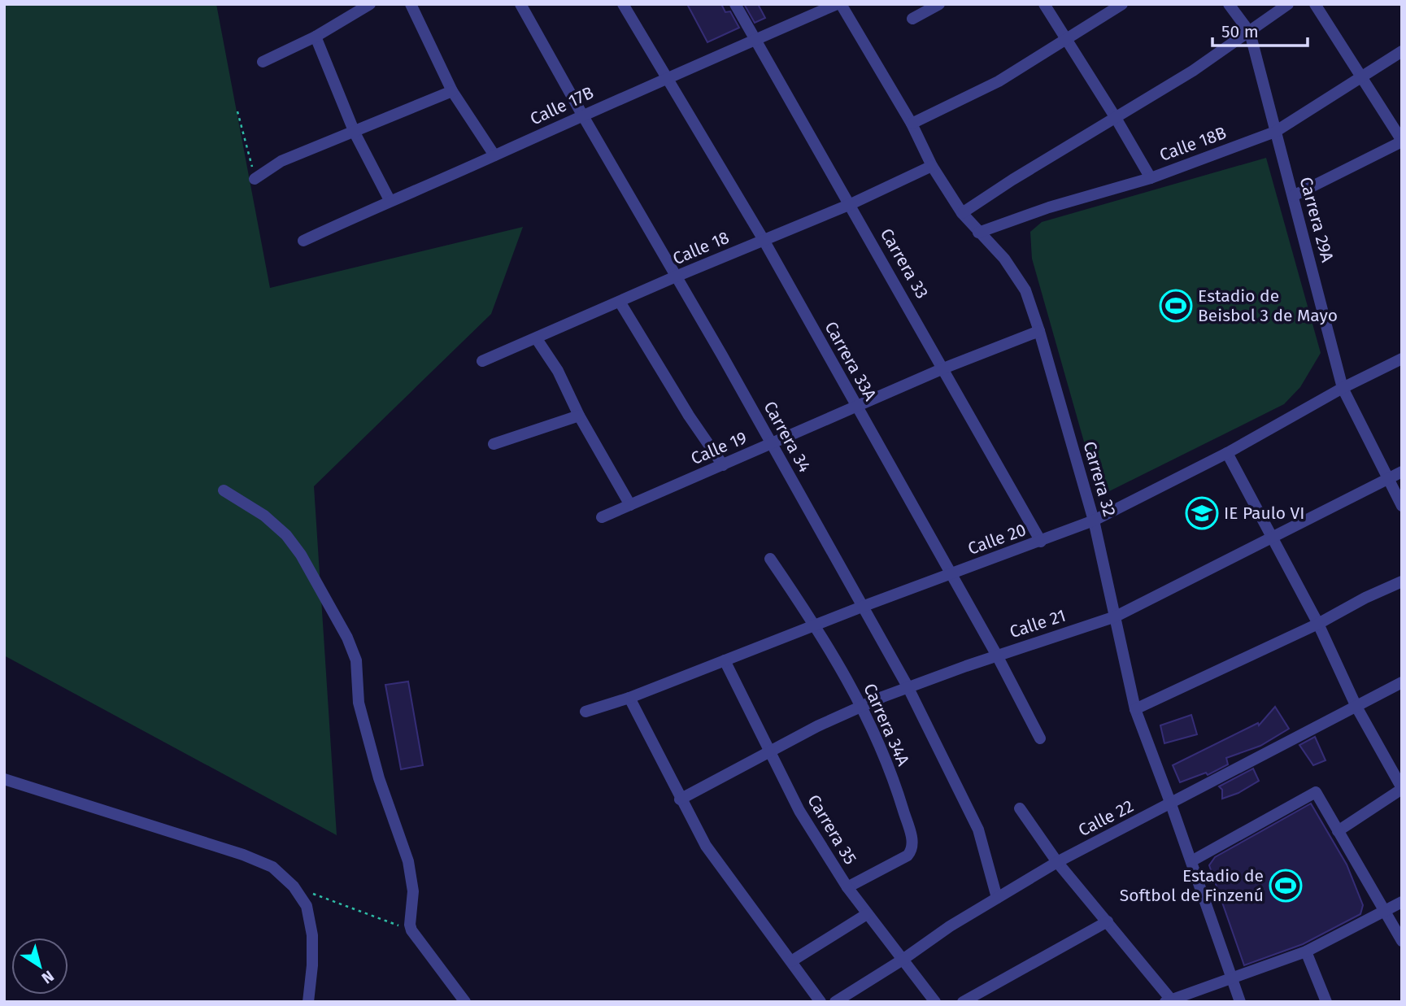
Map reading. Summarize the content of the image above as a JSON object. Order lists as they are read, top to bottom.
{
  "streets": {
    "street": [
      "Calle 17B",
      "Calle 18B",
      "Carrera 29A",
      "Calle 18",
      "Carrera 33",
      "Carrera 33A",
      "Carrera 34",
      "Calle 19",
      "Carrera 32",
      "Calle 20",
      "Calle 21",
      "Carrera 34A",
      "Calle 22",
      "Carrera 35"
    ]
  },
  "crossings": [
    ["Calle 17B", "Carrera 33"],
    ["Calle 17B", "Carrera 33A"],
    ["Calle 17B", "Carrera 34"],
    ["Calle 18B", "Carrera 29A"],
    ["Calle 18B", "Carrera 32"],
    ["Carrera 29A", "Calle 20"],
    ["Carrera 29A", "Calle 21"],
    ["Calle 18", "Carrera 33"],
    ["Calle 18", "Carrera 33A"],
    ["Calle 18", "Carrera 34"],
    ["Calle 18", "Carrera 32"],
    ["Carrera 33", "Calle 19"],
    ["Carrera 33", "Calle 20"],
    ["Carrera 33A", "Calle 19"],
    ["Carrera 33A", "Calle 20"],
    ["Carrera 33A", "Calle 21"],
    ["Carrera 34", "Calle 19"],
    ["Carrera 34", "Calle 20"],
    ["Carrera 34", "Calle 21"],
    ["Carrera 34", "Calle 22"],
    ["Calle 19", "Carrera 32"],
    ["Carrera 32", "Calle 20"],
    ["Carrera 32", "Calle 21"],
    ["Carrera 32", "Calle 22"],
    ["Calle 20", "Carrera 34A"],
    ["Calle 20", "Carrera 35"],
    ["Calle 21", "Carrera 34A"],
    ["Calle 21", "Carrera 35"],
    ["Carrera 34A", "Carrera 35"],
    ["Calle 22", "Carrera 35"]
  ],
  "places": {
    "sports": ["Estadio de Beisbol 3 de Mayo", "Estadio de Softbol de Finzenú"],
    "school or university": ["IE Paulo VI"]
  },
  "scale_bar": "50 m",
  "north": "bottom right"
}
